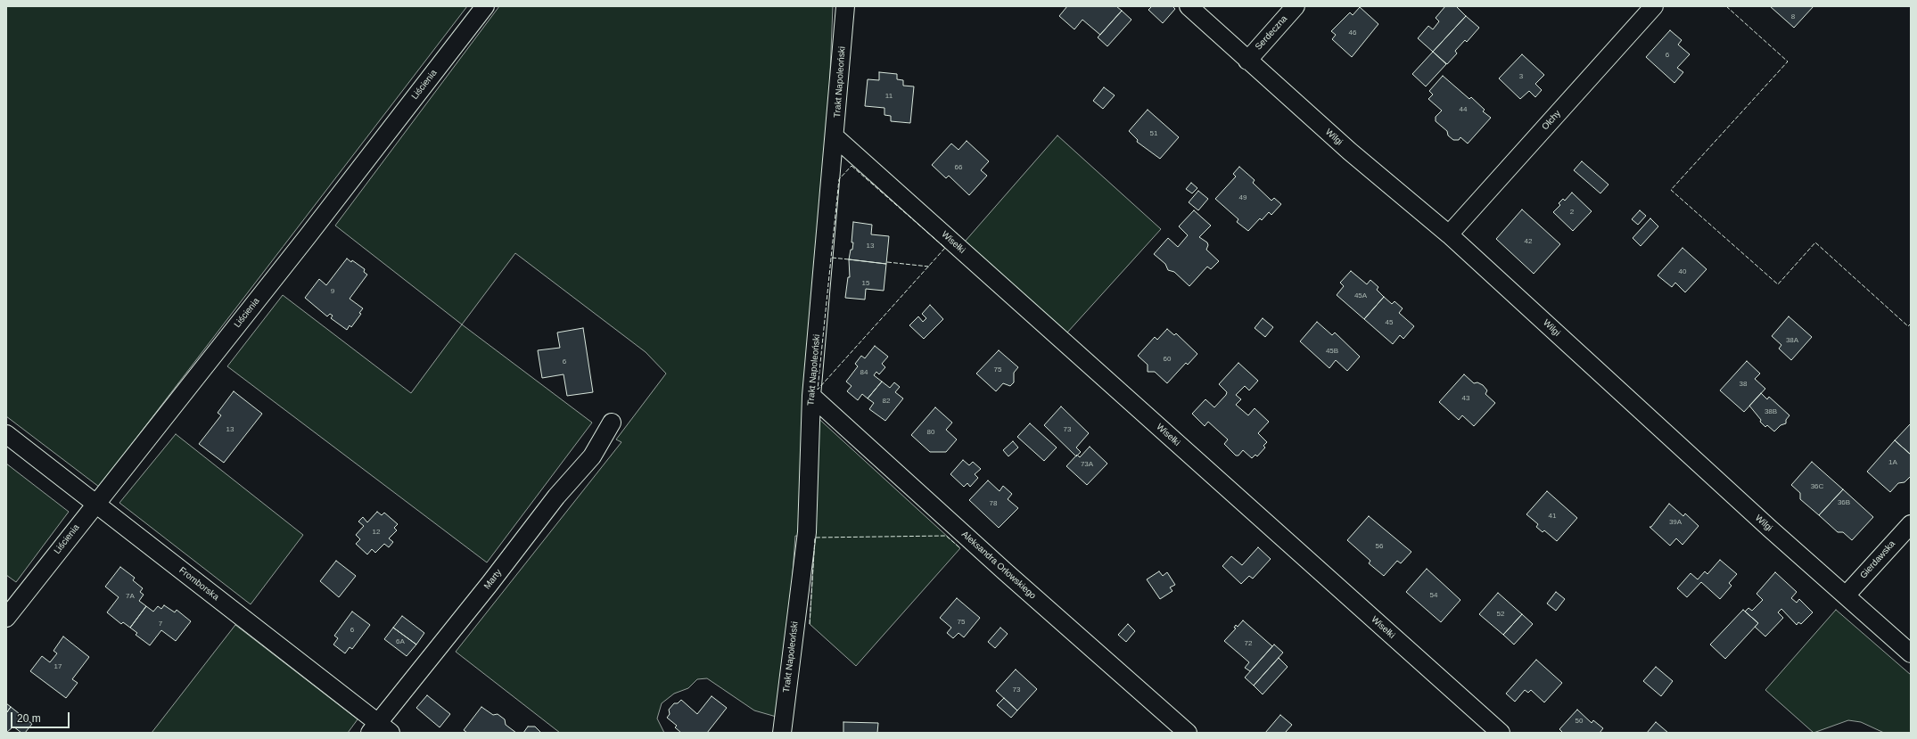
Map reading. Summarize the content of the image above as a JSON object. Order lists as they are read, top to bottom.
{
  "streets": {
    "street": [
      "Serdeczna",
      "Trakt Napoleoński",
      "Liścienia",
      "Olchy",
      "Wilgi",
      "Wisełki",
      "Gierdawska",
      "Aleksandra Orłowskiego",
      "Marty",
      "Fromborska"
    ]
  },
  "crossings": [
    ["Serdeczna", "Wilgi"],
    ["Trakt Napoleoński", "Wisełki"],
    ["Trakt Napoleoński", "Aleksandra Orłowskiego"],
    ["Liścienia", "Fromborska"],
    ["Olchy", "Wilgi"],
    ["Wilgi", "Gierdawska"],
    ["Marty", "Fromborska"]
  ],
  "house_numbers": [
    "8",
    "46",
    "6",
    "3",
    "11",
    "44",
    "51",
    "66",
    "49",
    "2",
    "42",
    "13",
    "40",
    "15",
    "9",
    "45A",
    "45",
    "38A",
    "45B",
    "60",
    "6",
    "75",
    "84",
    "38",
    "43",
    "82",
    "38B",
    "13",
    "73",
    "80",
    "1A",
    "73A",
    "36C",
    "36B",
    "78",
    "41",
    "39A",
    "12",
    "56",
    "54",
    "7A",
    "52",
    "75",
    "7",
    "6",
    "6A",
    "72",
    "17",
    "73",
    "50"
  ],
  "scale_bar": "20 m"
}
